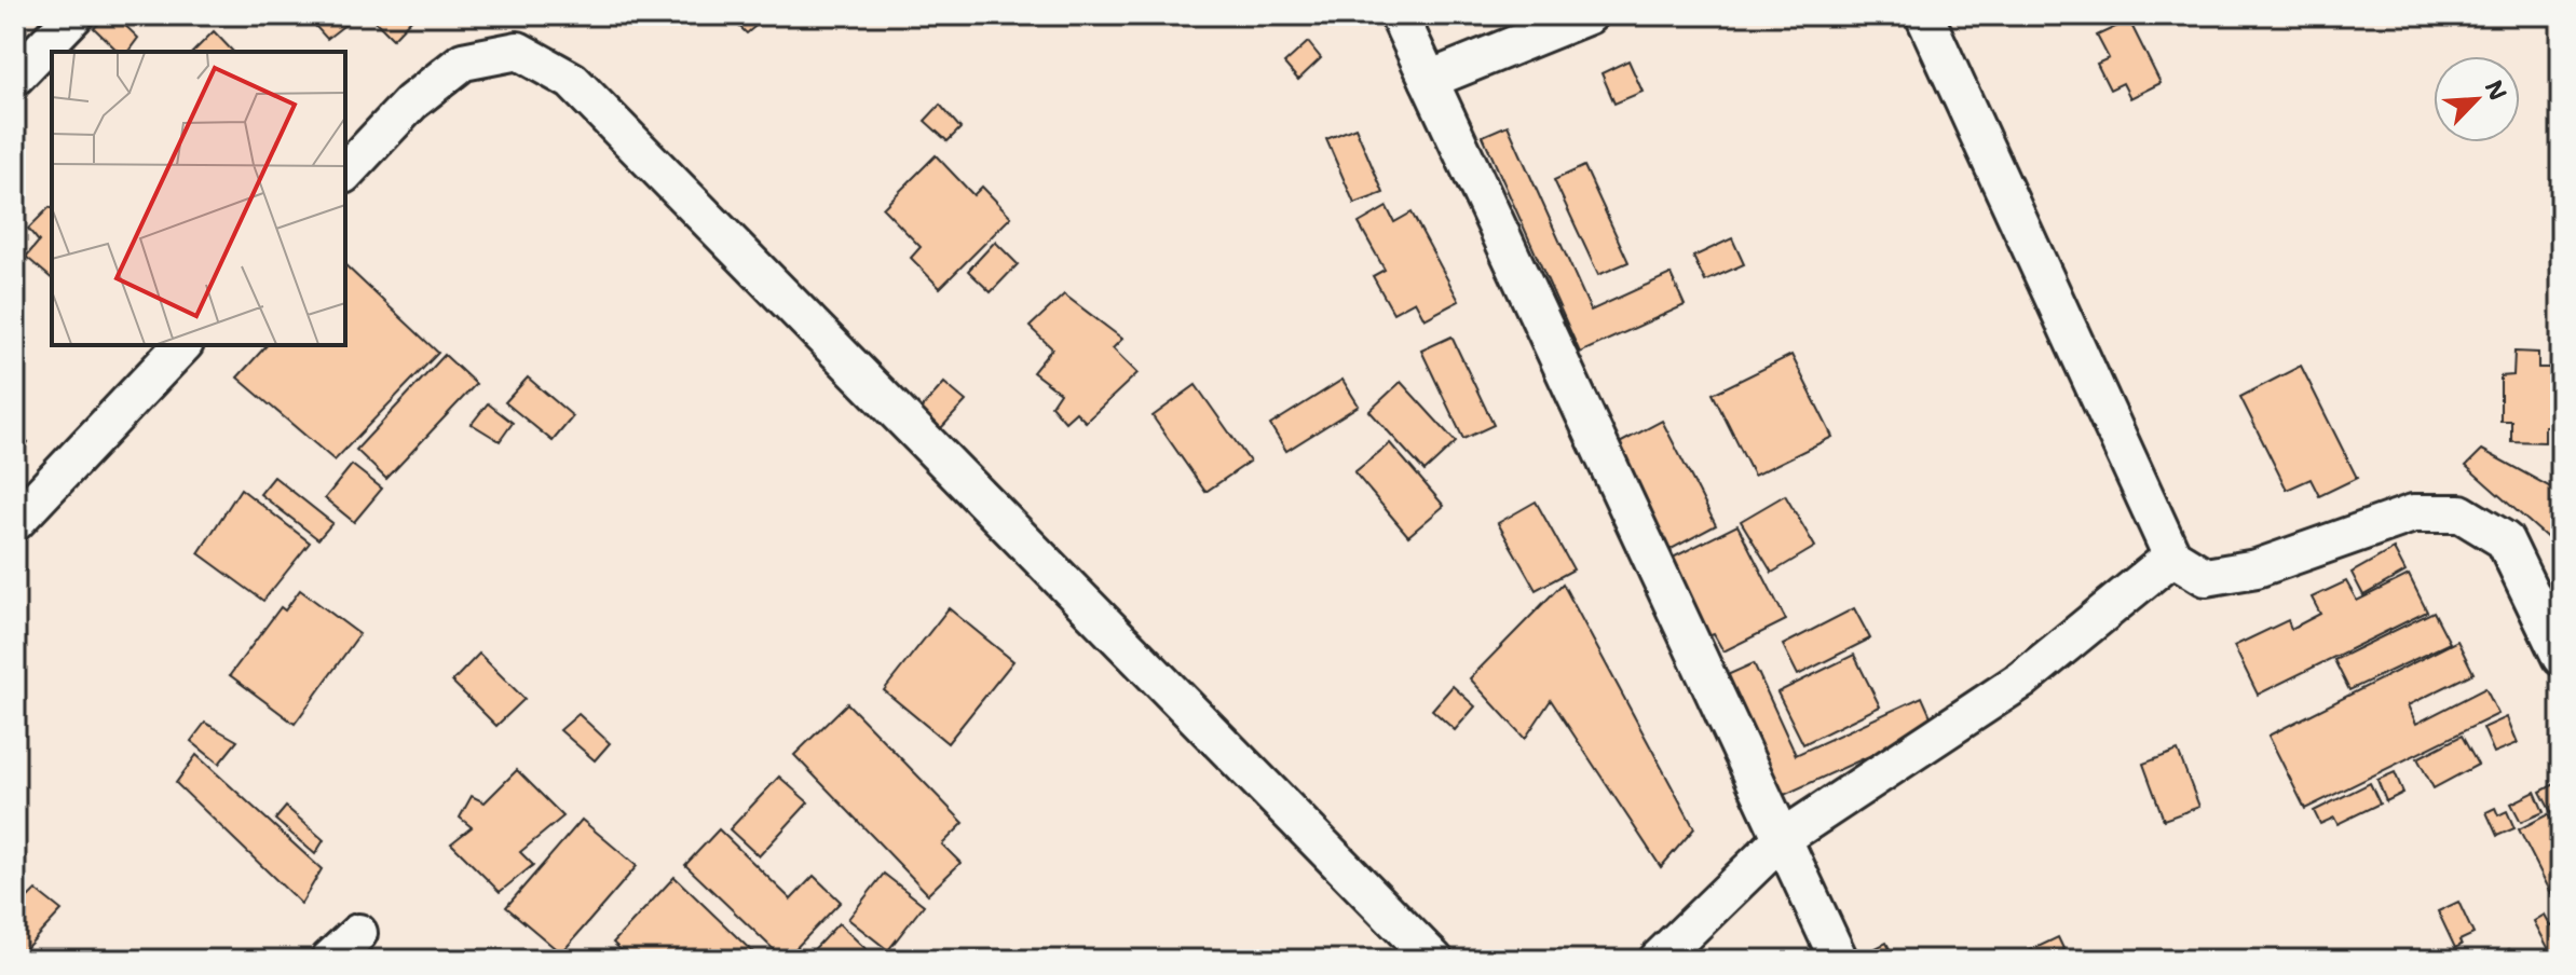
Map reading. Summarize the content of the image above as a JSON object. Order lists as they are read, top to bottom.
{
  "north": "top right"
}
